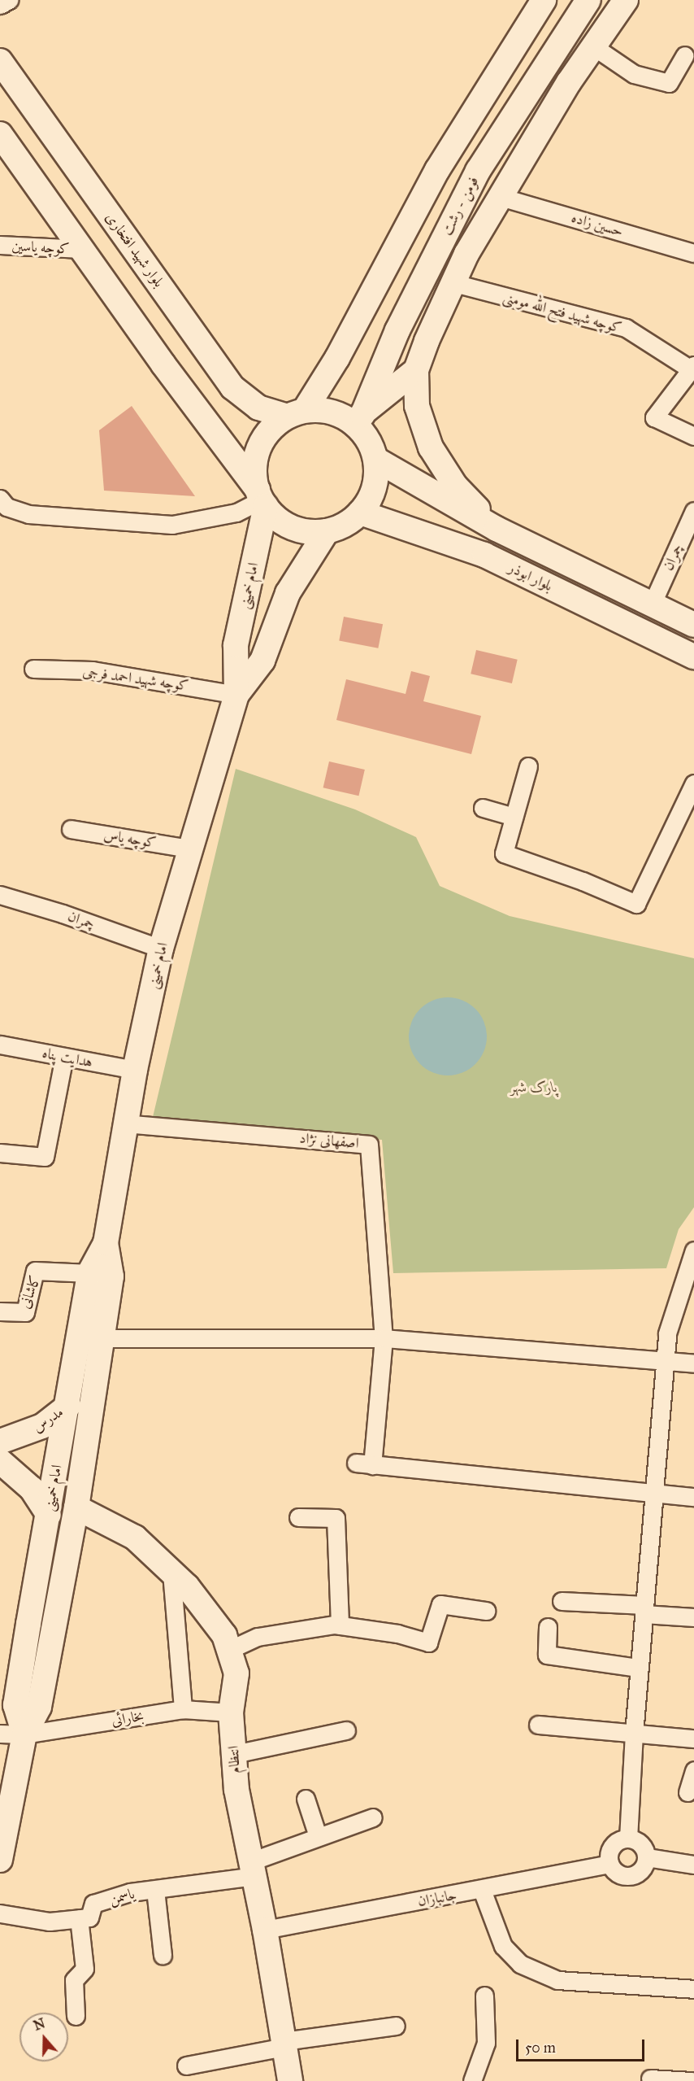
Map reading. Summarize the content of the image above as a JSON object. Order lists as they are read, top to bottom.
{
  "streets": {
    "main road": [
      "فومن - رشت",
      "بلوار شهید افتخاری",
      "بلوار ابوذر",
      "امام خمینی",
      "مدرس",
      "انتظام"
    ],
    "street": [
      "حسین زاده",
      "کوچه یاسین",
      "کوچه شهید فتح الله مومنی",
      "چمران",
      "کوچه شهید احمد فرجی",
      "کوچه یاس",
      "هدایت پناه",
      "اصفهانی نژاد",
      "کاشانی",
      "بخارائی",
      "یاسمن",
      "جانبازان"
    ]
  },
  "crossings": [
    ["فومن - رشت", "بلوار شهید افتخاری"],
    ["فومن - رشت", "بلوار ابوذر"],
    ["فومن - رشت", "امام خمینی"],
    ["بلوار شهید افتخاری", "بلوار ابوذر"],
    ["بلوار شهید افتخاری", "امام خمینی"],
    ["چمران", "بلوار ابوذر"],
    ["چمران", "امام خمینی"],
    ["بلوار ابوذر", "امام خمینی"],
    ["امام خمینی", "کوچه شهید احمد فرجی"],
    ["امام خمینی", "کوچه یاس"],
    ["امام خمینی", "هدایت پناه"],
    ["امام خمینی", "اصفهانی نژاد"],
    ["امام خمینی", "کاشانی"],
    ["امام خمینی", "مدرس"],
    ["امام خمینی", "بخارائی"],
    ["امام خمینی", "انتظام"],
    ["بخارائی", "انتظام"],
    ["انتظام", "یاسمن"],
    ["انتظام", "جانبازان"]
  ],
  "parks": ["پارک شهر"],
  "scale_bar": "50 m",
  "north": "top"
}
